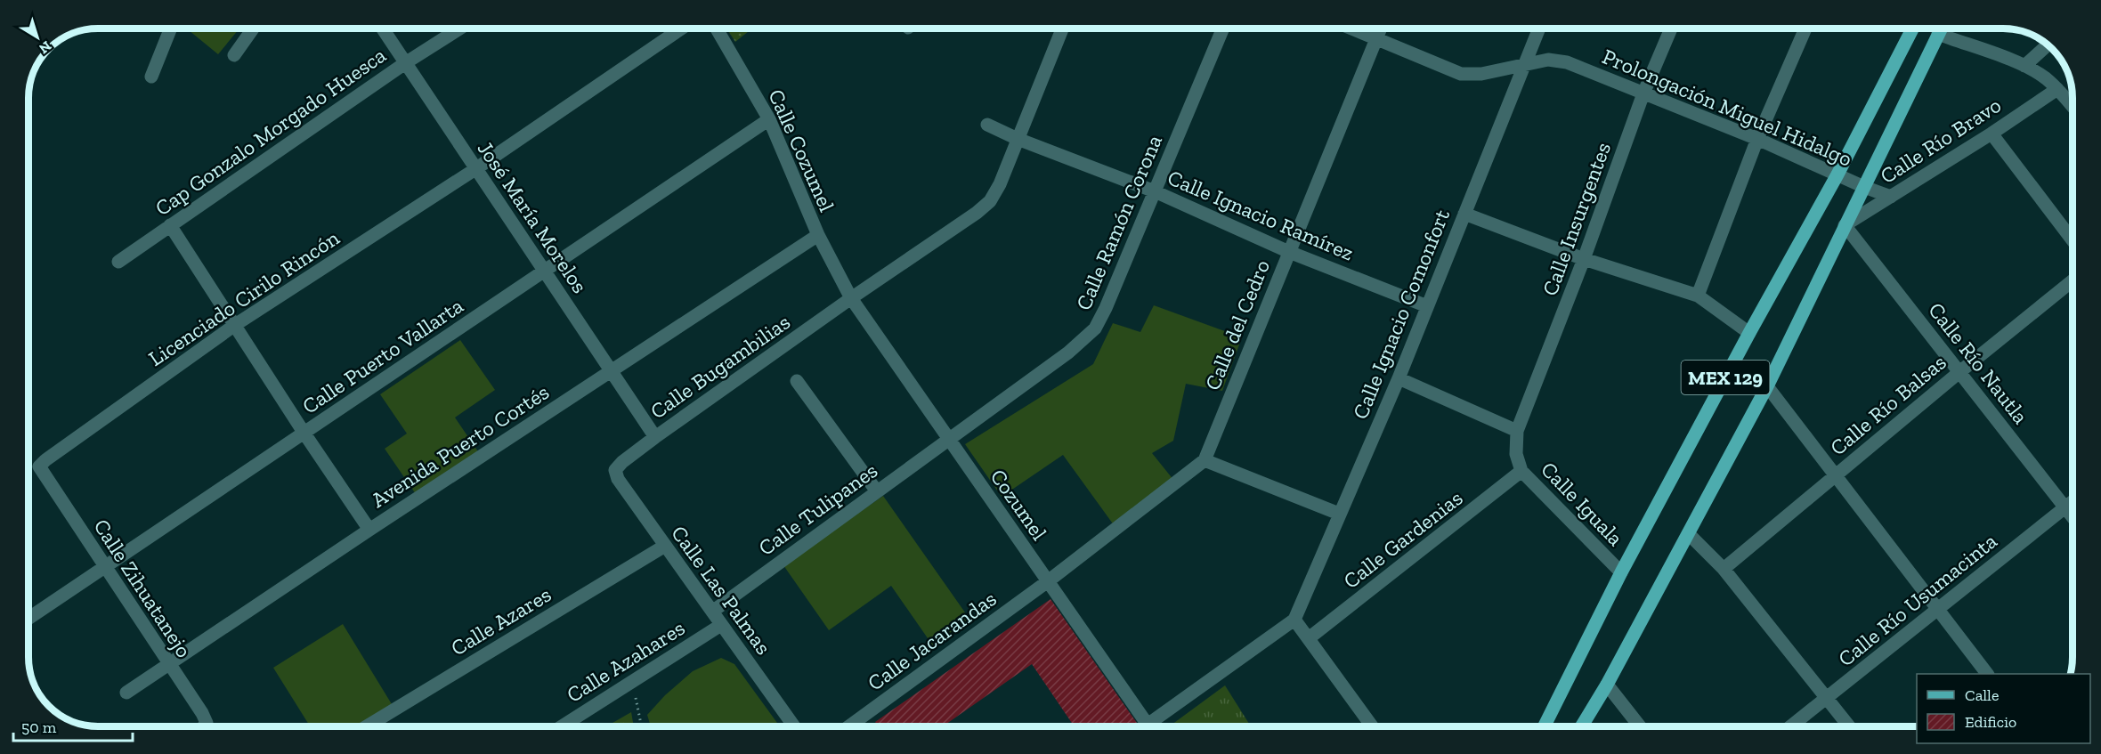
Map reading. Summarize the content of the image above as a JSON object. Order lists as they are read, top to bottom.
{
  "streets": {
    "main road": ["MEX 129"],
    "street": [
      "Prolongación Miguel Hidalgo",
      "Cap Gonzalo Morgado Huesca",
      "Calle Río Bravo",
      "Calle Cozumel",
      "Calle Ignacio Ramírez",
      "José María Morelos",
      "Calle Insurgentes",
      "Calle Ramón Corona",
      "Licenciado Cirilo Rincón",
      "Calle Ignacio Comonfort",
      "Calle del Cedro",
      "Calle Puerto Vallarta",
      "Calle Río Nautla",
      "Calle Bugambilias",
      "Calle Río Balsas",
      "Avenida Puerto Cortés",
      "Calle Iguala",
      "Cozumel",
      "Calle Tulipanes",
      "Calle Gardenias",
      "Calle Zihuatanejo",
      "Calle Las Palmas",
      "Calle Río Usumacinta",
      "Calle Azares",
      "Calle Jacarandas",
      "Calle Azahares"
    ]
  },
  "crossings": [
    ["Prolongación Miguel Hidalgo", "Calle Río Bravo"],
    ["Prolongación Miguel Hidalgo", "Calle Insurgentes"],
    ["Prolongación Miguel Hidalgo", "Calle Ignacio Comonfort"],
    ["Prolongación Miguel Hidalgo", "Calle del Cedro"],
    ["Prolongación Miguel Hidalgo", "MEX 129"],
    ["Cap Gonzalo Morgado Huesca", "José María Morelos"],
    ["Calle Río Bravo", "Calle Río Nautla"],
    ["Calle Río Bravo", "MEX 129"],
    ["Calle Cozumel", "Calle Puerto Vallarta"],
    ["Calle Cozumel", "Calle Bugambilias"],
    ["Calle Cozumel", "Avenida Puerto Cortés"],
    ["Calle Cozumel", "Cozumel"],
    ["Calle Ignacio Ramírez", "Calle Ramón Corona"],
    ["Calle Ignacio Ramírez", "Calle Ignacio Comonfort"],
    ["Calle Ignacio Ramírez", "Calle del Cedro"],
    ["Calle Ignacio Ramírez", "Calle Bugambilias"],
    ["José María Morelos", "Licenciado Cirilo Rincón"],
    ["José María Morelos", "Calle Puerto Vallarta"],
    ["José María Morelos", "Calle Bugambilias"],
    ["José María Morelos", "Avenida Puerto Cortés"],
    ["Calle Insurgentes", "Calle Iguala"],
    ["Calle Ramón Corona", "Cozumel"],
    ["Calle Ramón Corona", "Calle Tulipanes"],
    ["Licenciado Cirilo Rincón", "Calle Zihuatanejo"],
    ["Calle Puerto Vallarta", "Calle Zihuatanejo"],
    ["Calle Río Nautla", "MEX 129"],
    ["Calle Río Nautla", "Calle Río Balsas"],
    ["Calle Río Nautla", "Calle Río Usumacinta"],
    ["Calle Bugambilias", "Cozumel"],
    ["Calle Bugambilias", "Calle Las Palmas"],
    ["MEX 129", "Calle Iguala"],
    ["Avenida Puerto Cortés", "Calle Zihuatanejo"],
    ["Calle Iguala", "Calle Gardenias"],
    ["Cozumel", "Calle Tulipanes"],
    ["Cozumel", "Calle Jacarandas"],
    ["Calle Tulipanes", "Calle Las Palmas"],
    ["Calle Las Palmas", "Calle Azares"],
    ["Calle Las Palmas", "Calle Azahares"]
  ],
  "legend": ["Calle", "Edificio"],
  "scale_bar": "50 m",
  "north": "bottom right"
}
